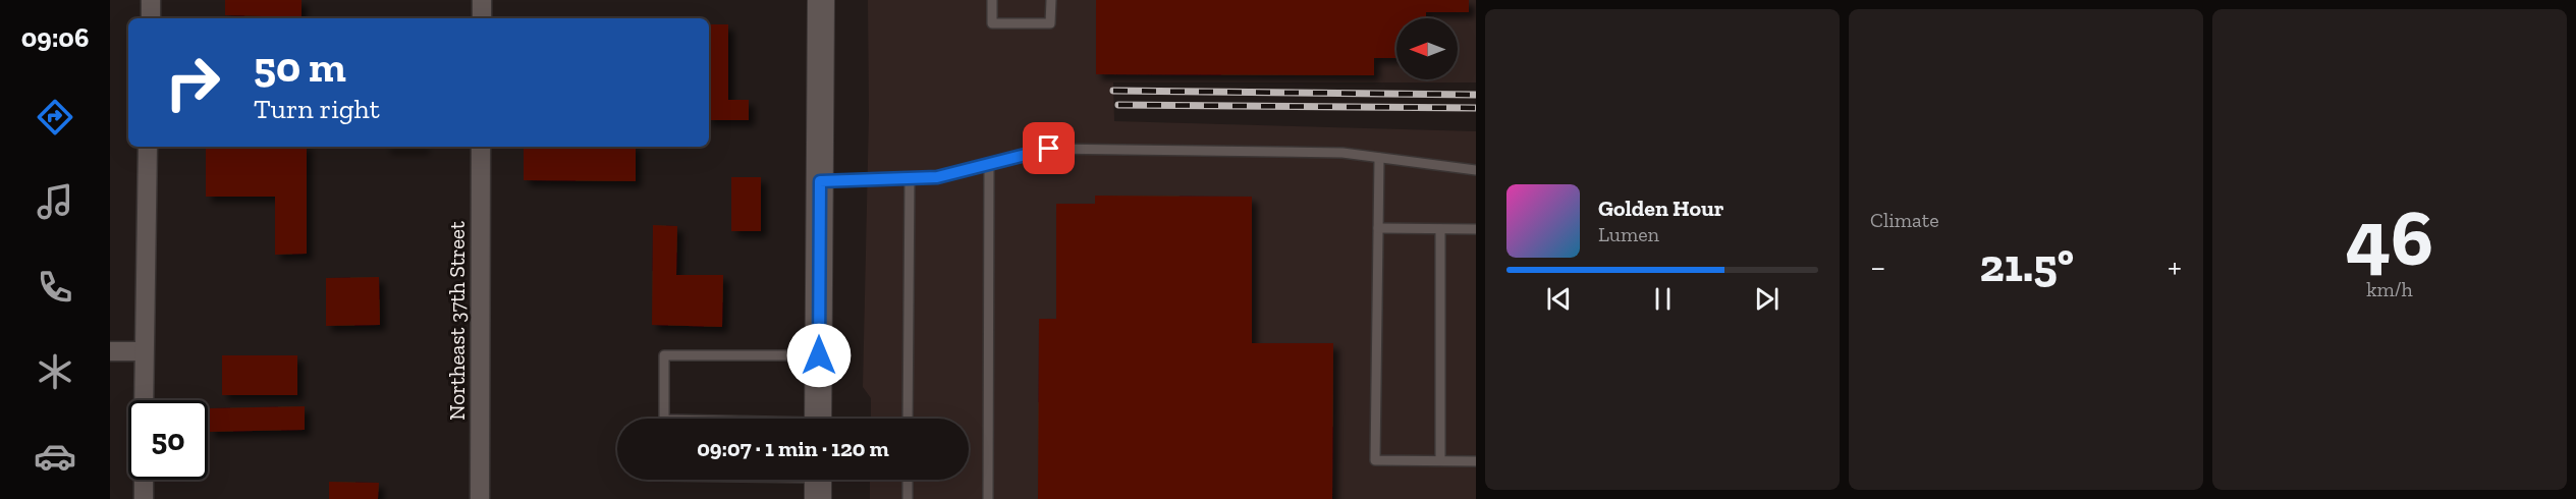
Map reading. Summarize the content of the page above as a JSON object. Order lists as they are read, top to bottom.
{
  "streets": {
    "street": ["Northeast 37th Street"]
  },
  "north": "left",
  "page": {
    "tabs": "09:06",
    "tile": [
      "Climate",
      ["46", "km/h"]
    ],
    "turn": ["50 m", "Turn right"],
    "song": ["Golden Hour", "Lumen"],
    "heat": ["−", "21.5°", "+"],
    "limit": "50",
    "trip": "09:07 · 1 min · 120 m"
  }
}
